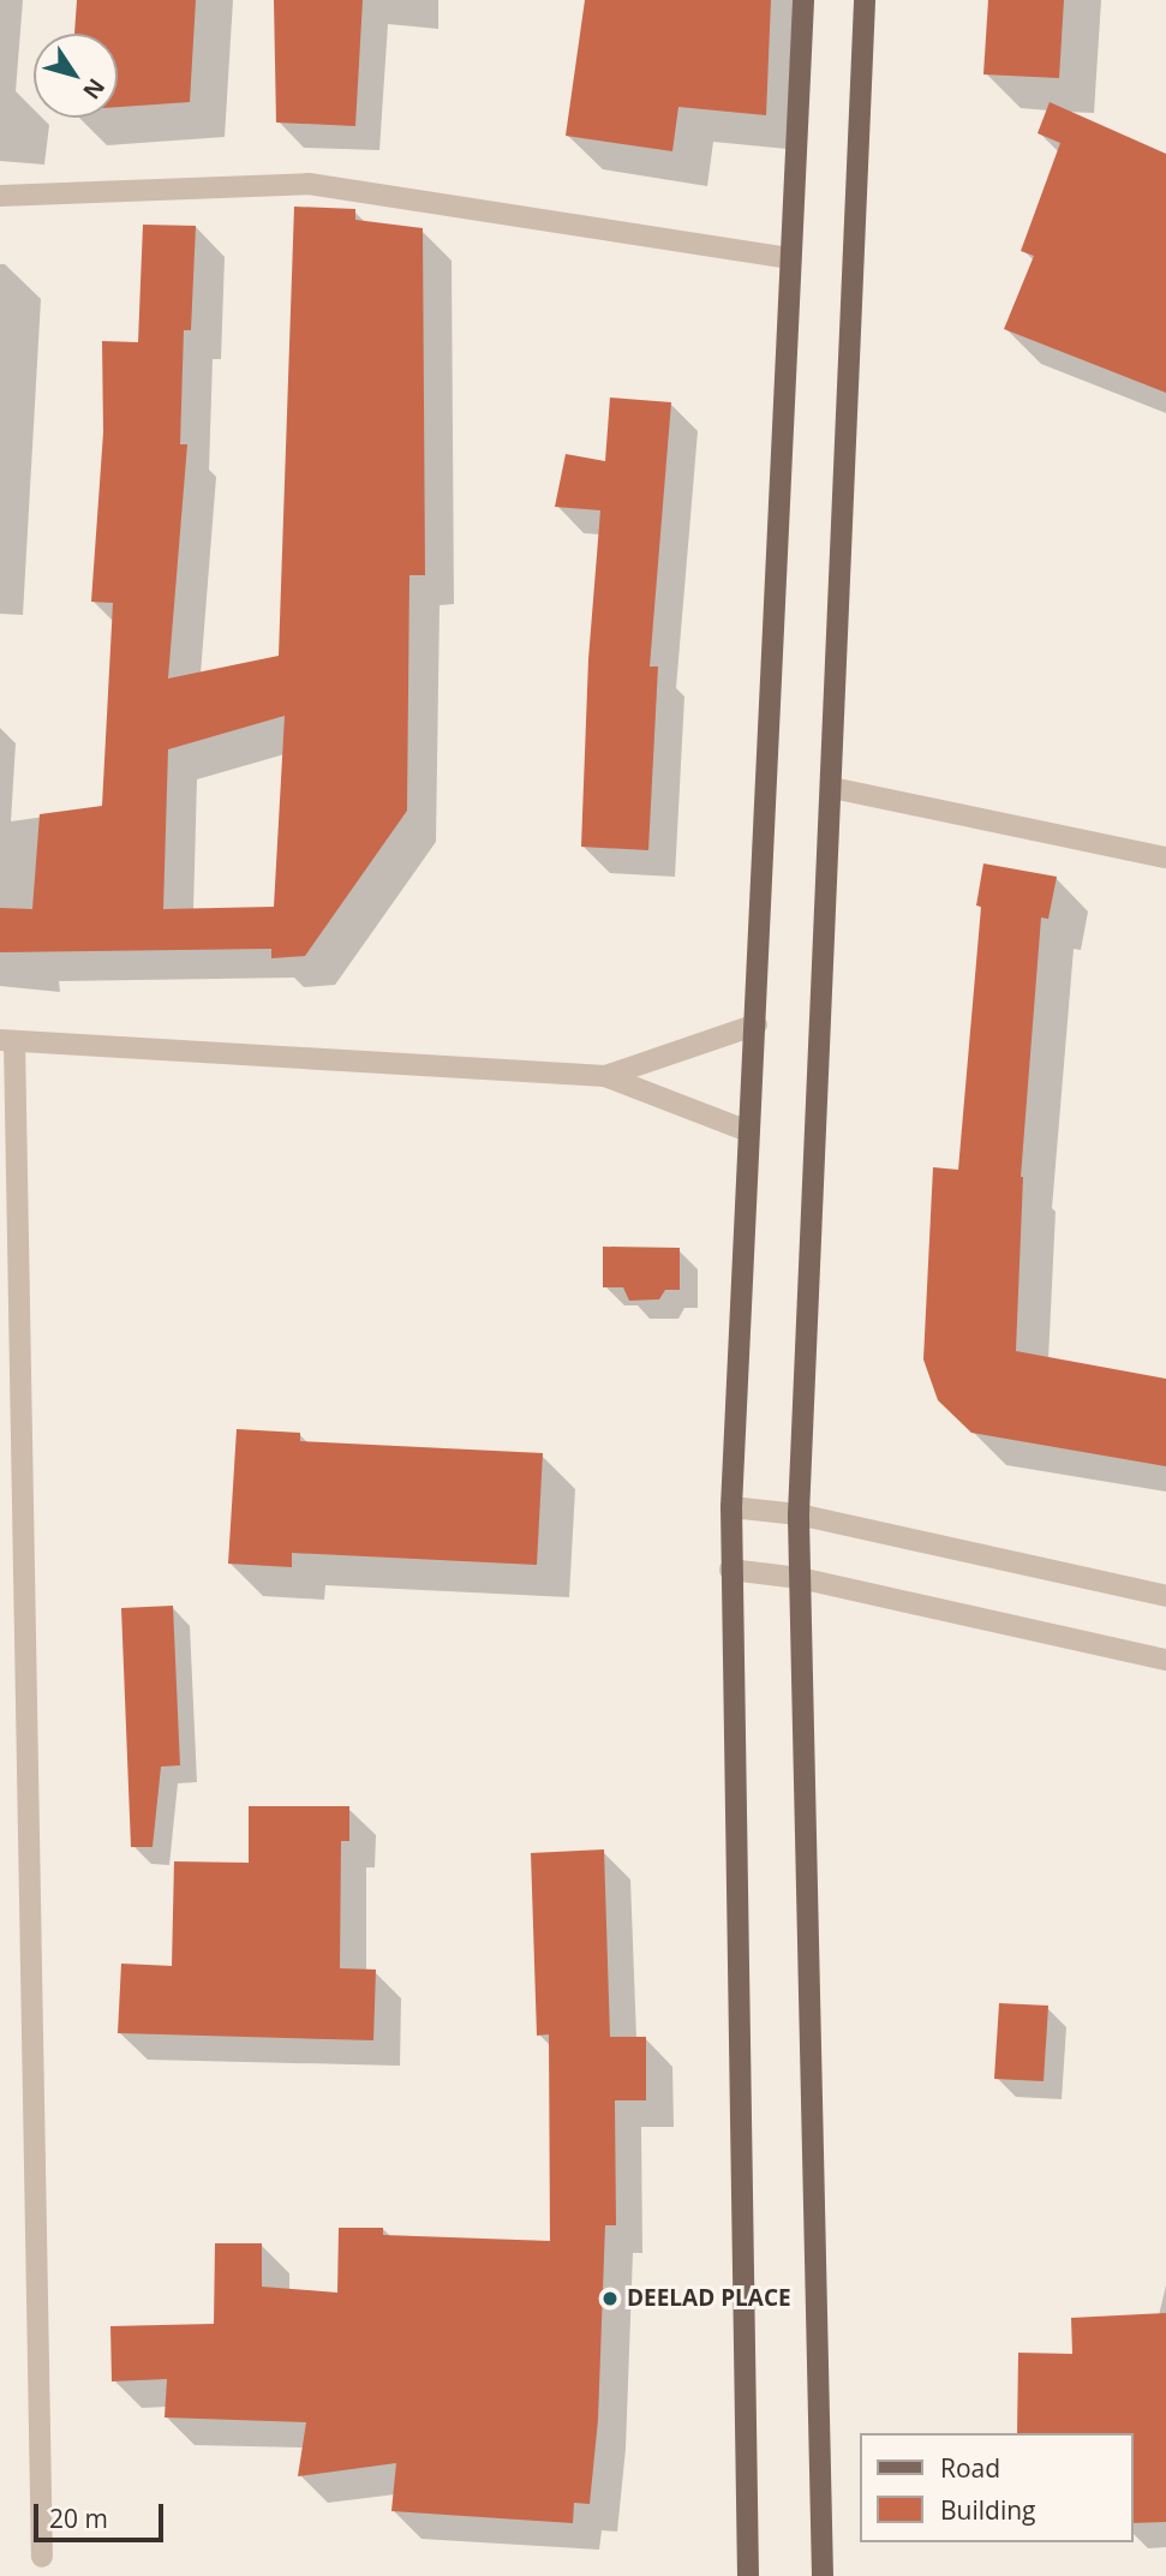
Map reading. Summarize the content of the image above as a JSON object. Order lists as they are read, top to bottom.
{
  "places": ["DEELAD PLACE"],
  "legend": ["Road", "Building"],
  "scale_bar": "20 m",
  "north": "bottom right"
}
